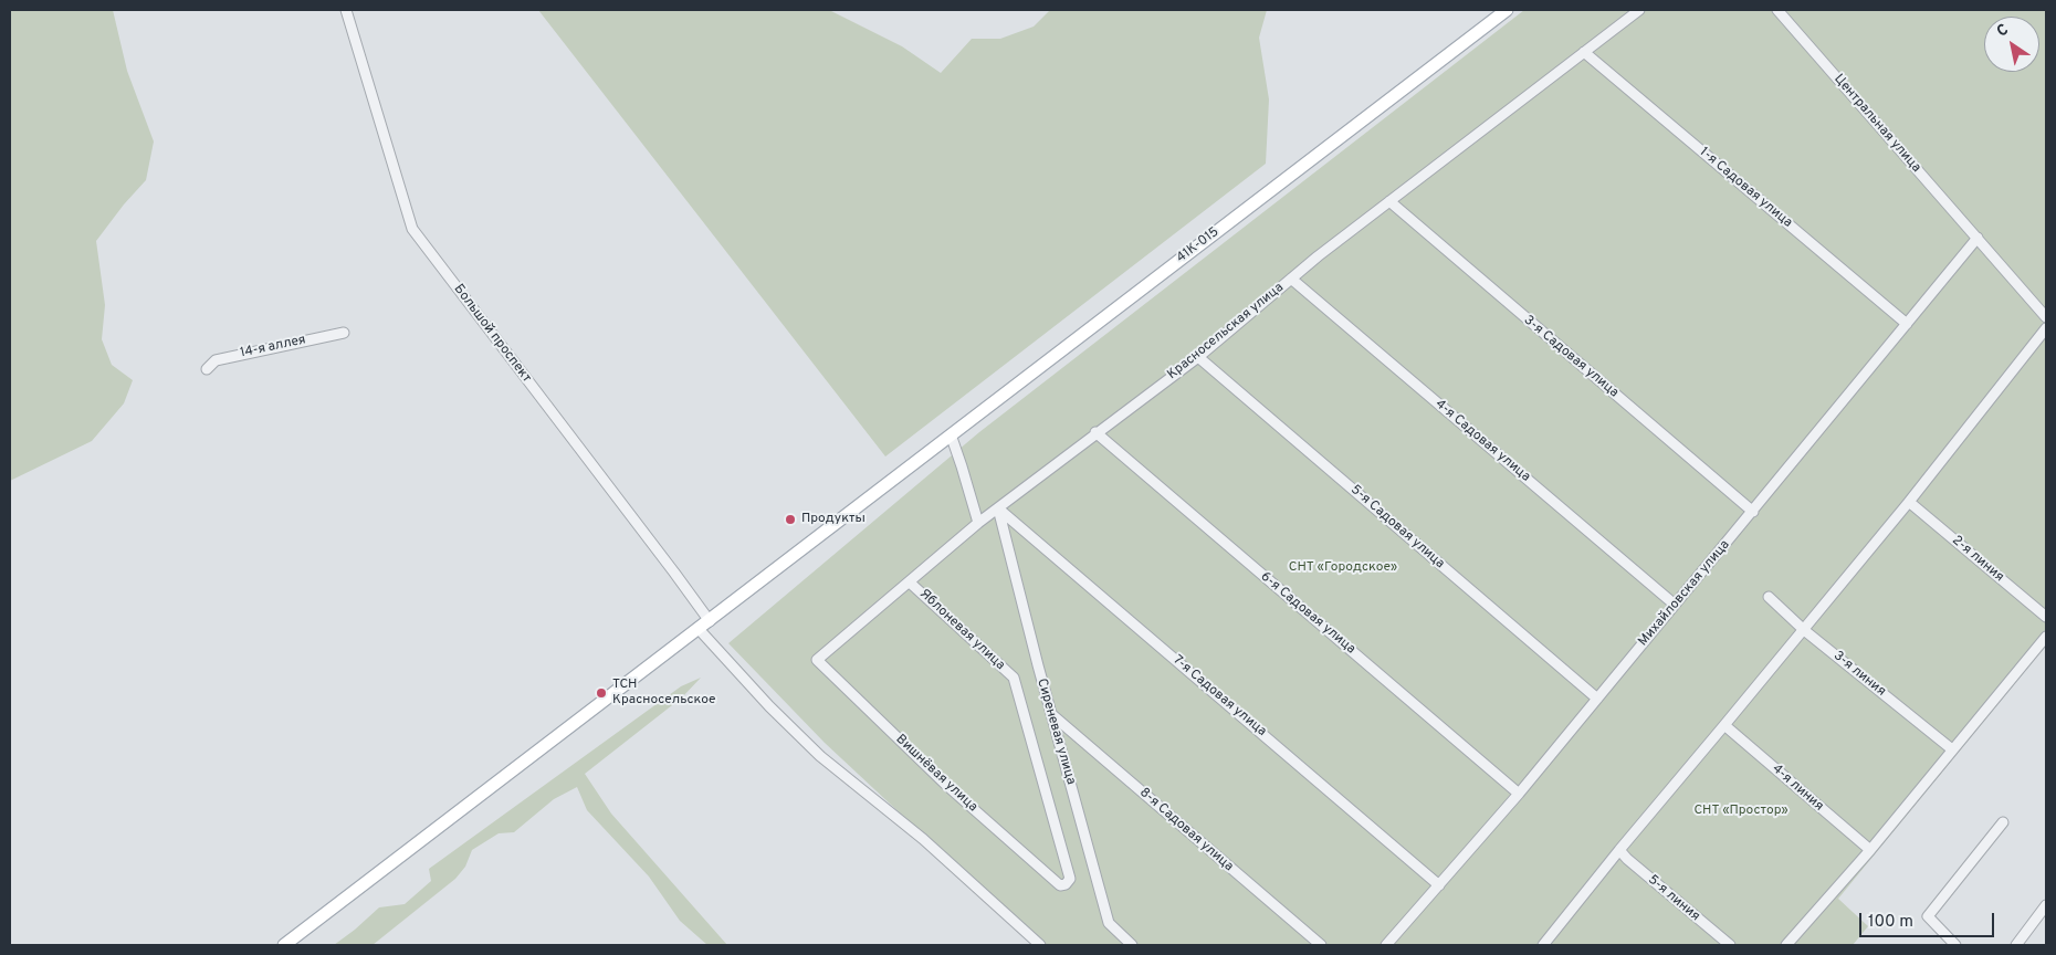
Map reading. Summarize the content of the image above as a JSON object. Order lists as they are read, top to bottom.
{
  "streets": {
    "main road": ["41К-015"],
    "street": [
      "Центральная улица",
      "1-я Садовая улица",
      "Красносельская улица",
      "Большой проспект",
      "14-я аллея",
      "3-я Садовая улица",
      "4-я Садовая улица",
      "5-я Садовая улица",
      "2-я линия",
      "Михайловская улица",
      "6-я Садовая улица",
      "Яблоневая улица",
      "3-я линия",
      "7-я Садовая улица",
      "Сиреневая улица",
      "Вишнёвая улица",
      "4-я линия",
      "8-я Садовая улица",
      "5-я линия"
    ]
  },
  "crossings": [
    ["Центральная улица", "Михайловская улица"],
    ["1-я Садовая улица", "Красносельская улица"],
    ["1-я Садовая улица", "Михайловская улица"],
    ["41К-015", "Большой проспект"],
    ["Красносельская улица", "3-я Садовая улица"],
    ["Красносельская улица", "4-я Садовая улица"],
    ["Красносельская улица", "5-я Садовая улица"],
    ["Красносельская улица", "6-я Садовая улица"],
    ["Красносельская улица", "Яблоневая улица"],
    ["Красносельская улица", "7-я Садовая улица"],
    ["Красносельская улица", "Сиреневая улица"],
    ["Красносельская улица", "Вишнёвая улица"],
    ["3-я Садовая улица", "Михайловская улица"],
    ["4-я Садовая улица", "Михайловская улица"],
    ["5-я Садовая улица", "Михайловская улица"],
    ["Михайловская улица", "6-я Садовая улица"],
    ["Михайловская улица", "7-я Садовая улица"],
    ["Яблоневая улица", "Вишнёвая улица"],
    ["7-я Садовая улица", "Сиреневая улица"],
    ["Сиреневая улица", "8-я Садовая улица"]
  ],
  "parks": ["СНТ «Городское»", "СНТ «Простор»"],
  "places": ["Продукты", "ТСН Красносельское"],
  "scale_bar": "100 m",
  "north": "top left"
}
